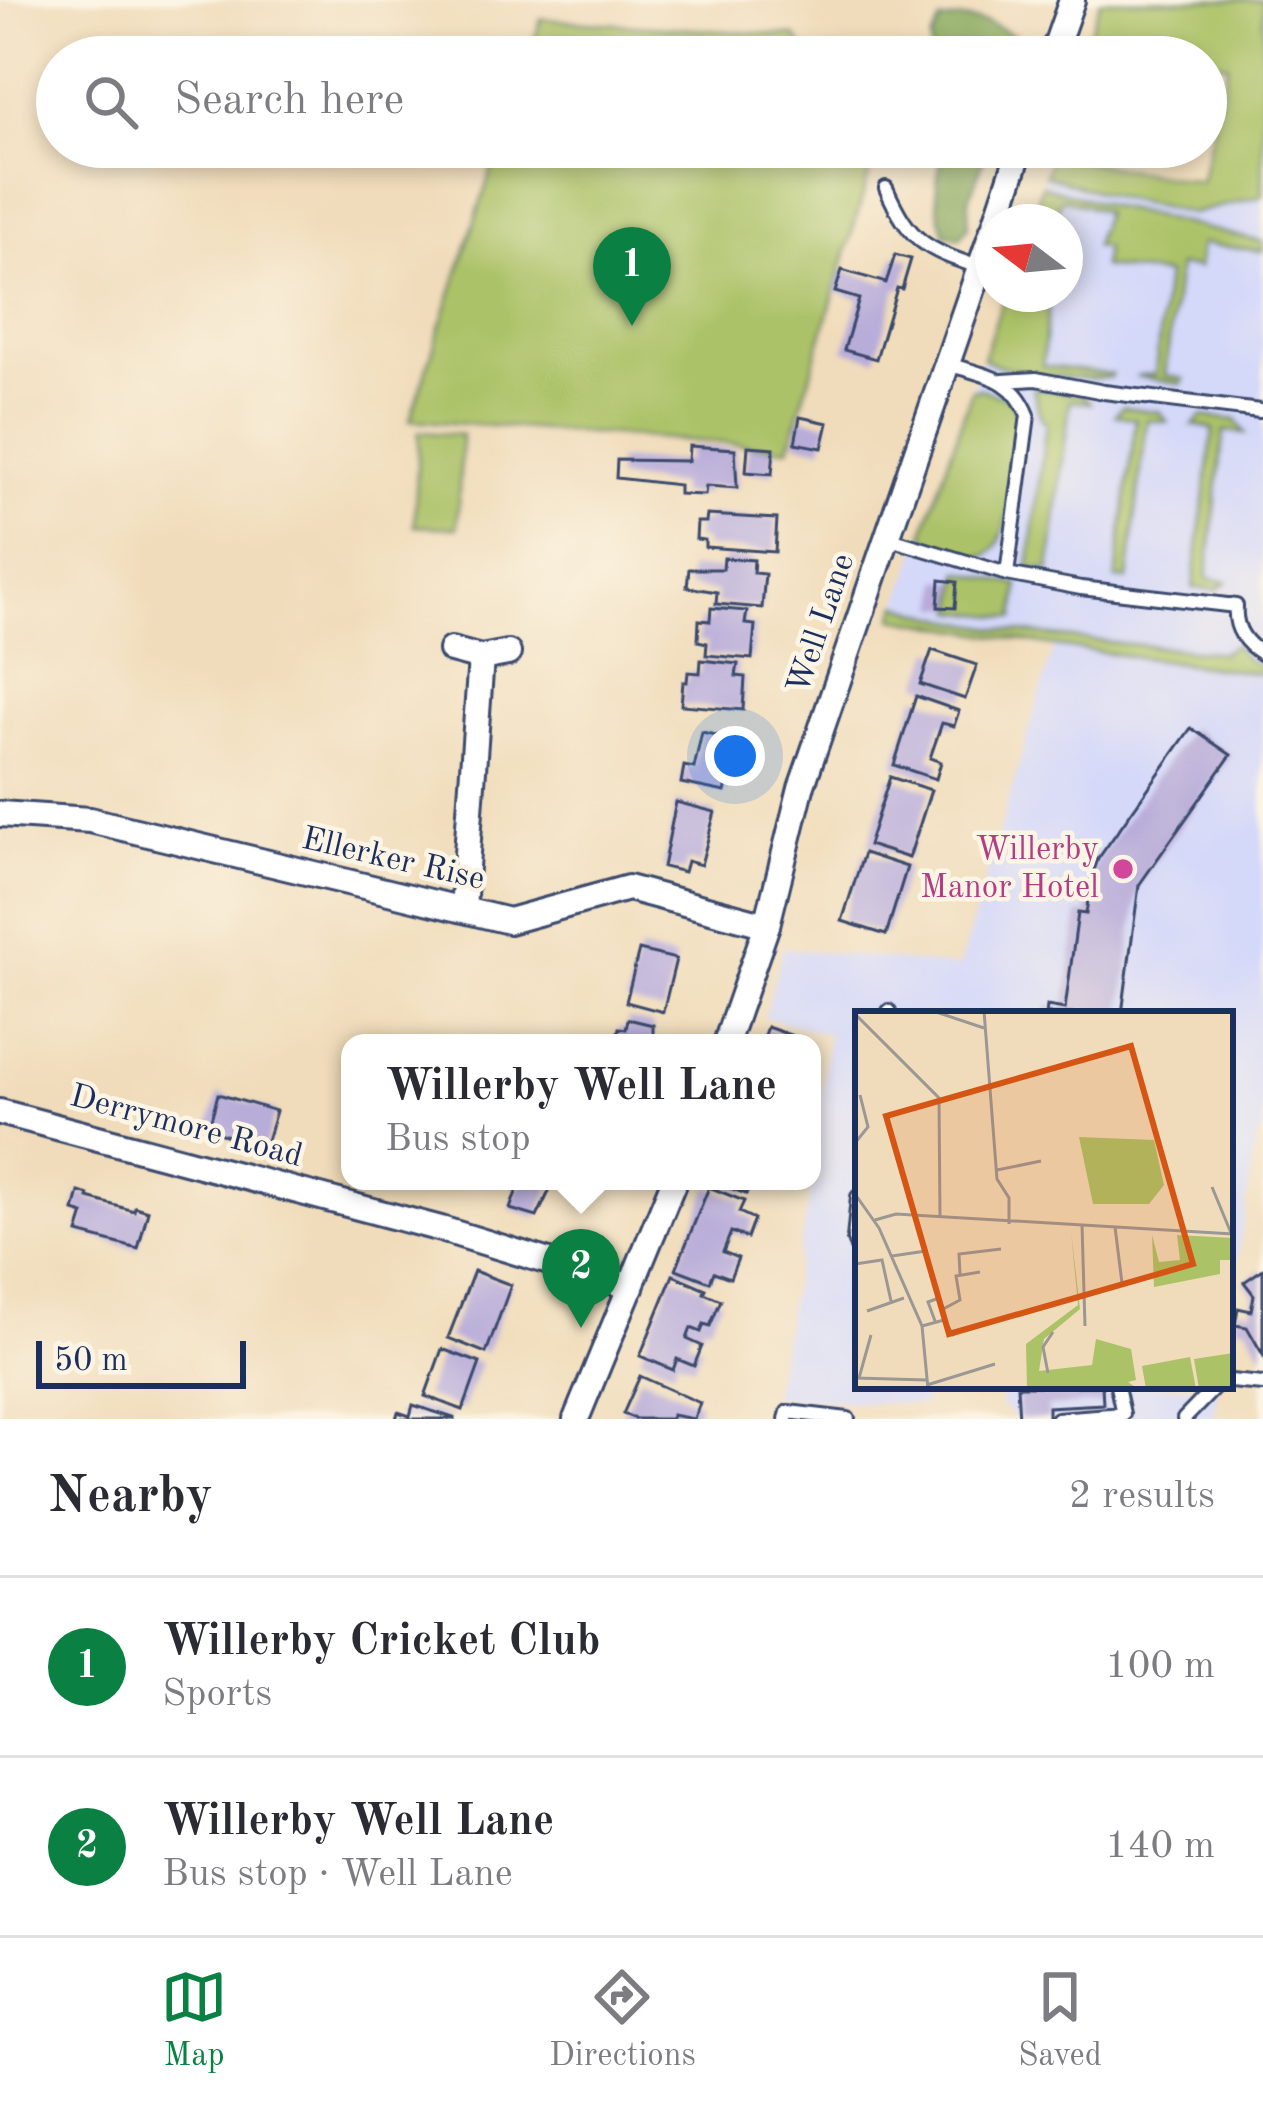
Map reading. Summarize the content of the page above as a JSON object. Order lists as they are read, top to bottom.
{
  "streets": {
    "street": ["Well Lane", "Ellerker Rise", "Derrymore Road"]
  },
  "crossings": [
    ["Well Lane", "Ellerker Rise"]
  ],
  "places": ["Willerby Manor Hotel"],
  "scale_bar": "50 m",
  "north": "left",
  "page": {
    "search": "Search here",
    "pins": ["1", "2"],
    "popup": ["Willerby Well Lane", "Bus stop"],
    "scale": "50 m",
    "heading": ["Nearby", "2 results"],
    "list": [
      {
        "mark": "1",
        "name": "Willerby Cricket Club",
        "note": "Sports",
        "value": "100 m"
      },
      {
        "mark": "2",
        "name": "Willerby Well Lane",
        "note": "Bus stop · Well Lane",
        "value": "140 m"
      }
    ],
    "nav": ["Map", "Directions", "Saved"]
  }
}
